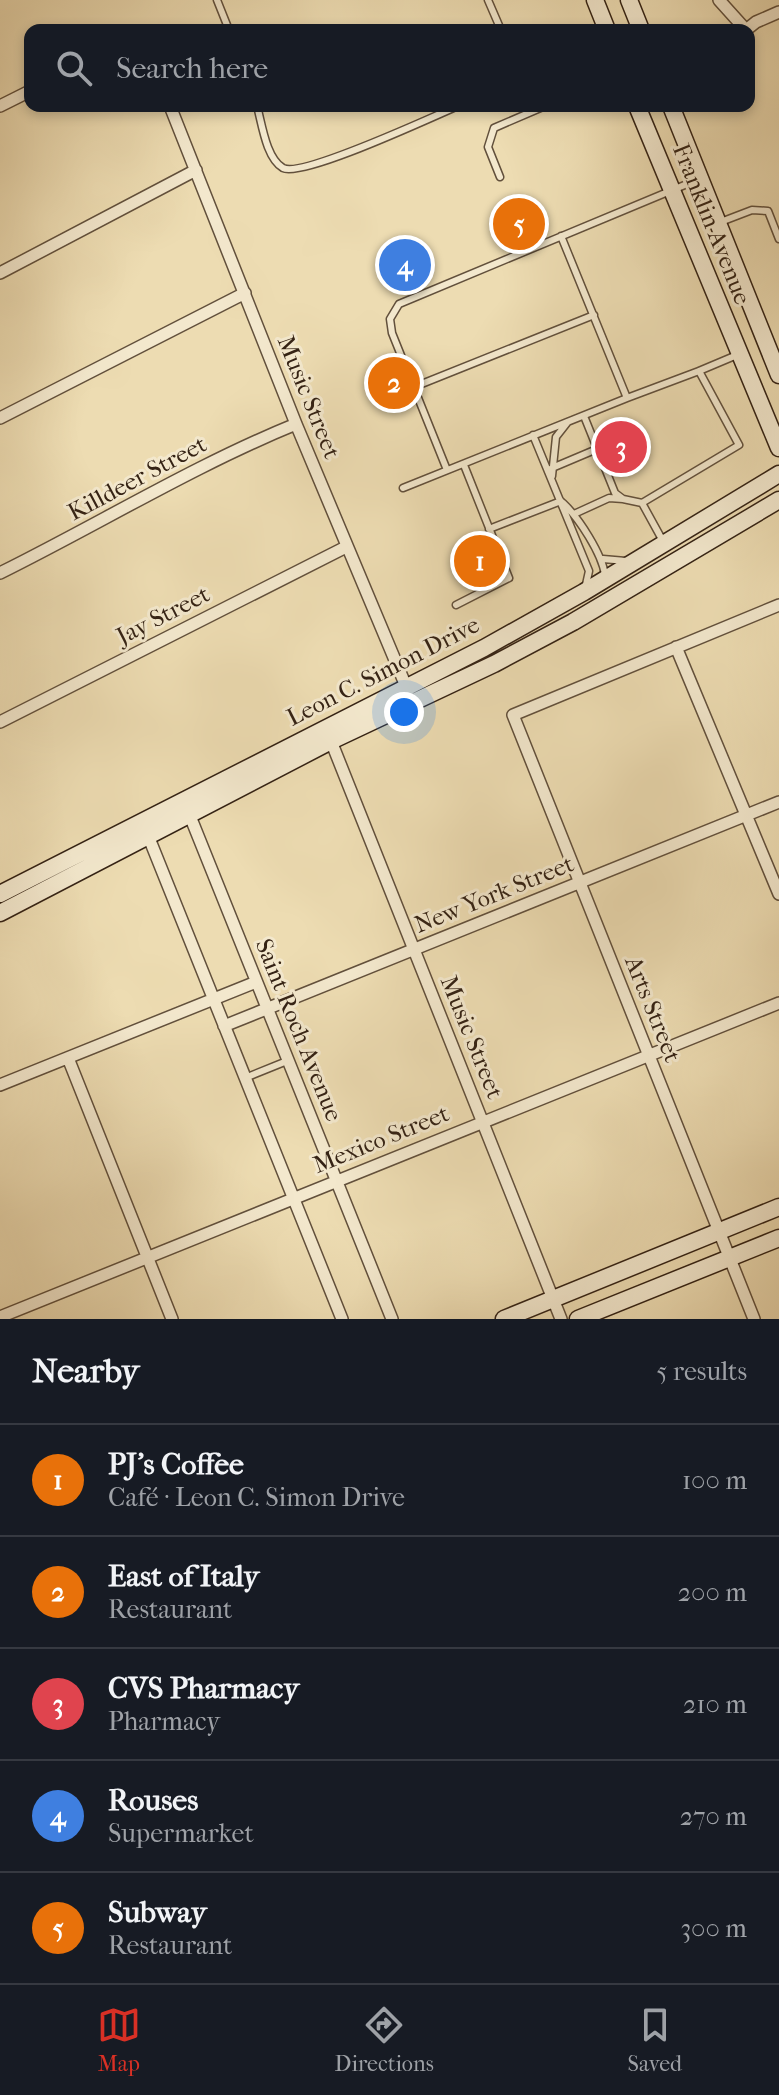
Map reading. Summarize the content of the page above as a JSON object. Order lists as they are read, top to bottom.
{
  "streets": {
    "main road": ["Franklin Avenue", "Leon C. Simon Drive"],
    "street": [
      "Music Street",
      "Killdeer Street",
      "Jay Street",
      "New York Street",
      "Arts Street",
      "Saint Roch Avenue",
      "Mexico Street"
    ]
  },
  "crossings": [
    ["Music Street", "Killdeer Street"],
    ["Music Street", "Jay Street"],
    ["Music Street", "Leon C. Simon Drive"],
    ["Music Street", "New York Street"],
    ["Music Street", "Mexico Street"],
    ["Leon C. Simon Drive", "Saint Roch Avenue"],
    ["New York Street", "Arts Street"],
    ["New York Street", "Saint Roch Avenue"],
    ["Arts Street", "Mexico Street"],
    ["Saint Roch Avenue", "Mexico Street"]
  ],
  "page": {
    "search": "Search here",
    "pins": [
      "5",
      "4",
      "2",
      "3",
      "1"
    ],
    "heading": ["Nearby", "5 results"],
    "list": [
      {
        "mark": "1",
        "name": "PJ's Coffee",
        "note": "Café · Leon C. Simon Drive",
        "value": "100 m"
      },
      {
        "mark": "2",
        "name": "East of Italy",
        "note": "Restaurant",
        "value": "200 m"
      },
      {
        "mark": "3",
        "name": "CVS Pharmacy",
        "note": "Pharmacy",
        "value": "210 m"
      },
      {
        "mark": "4",
        "name": "Rouses",
        "note": "Supermarket",
        "value": "270 m"
      },
      {
        "mark": "5",
        "name": "Subway",
        "note": "Restaurant",
        "value": "300 m"
      }
    ],
    "nav": ["Map", "Directions", "Saved"]
  }
}
